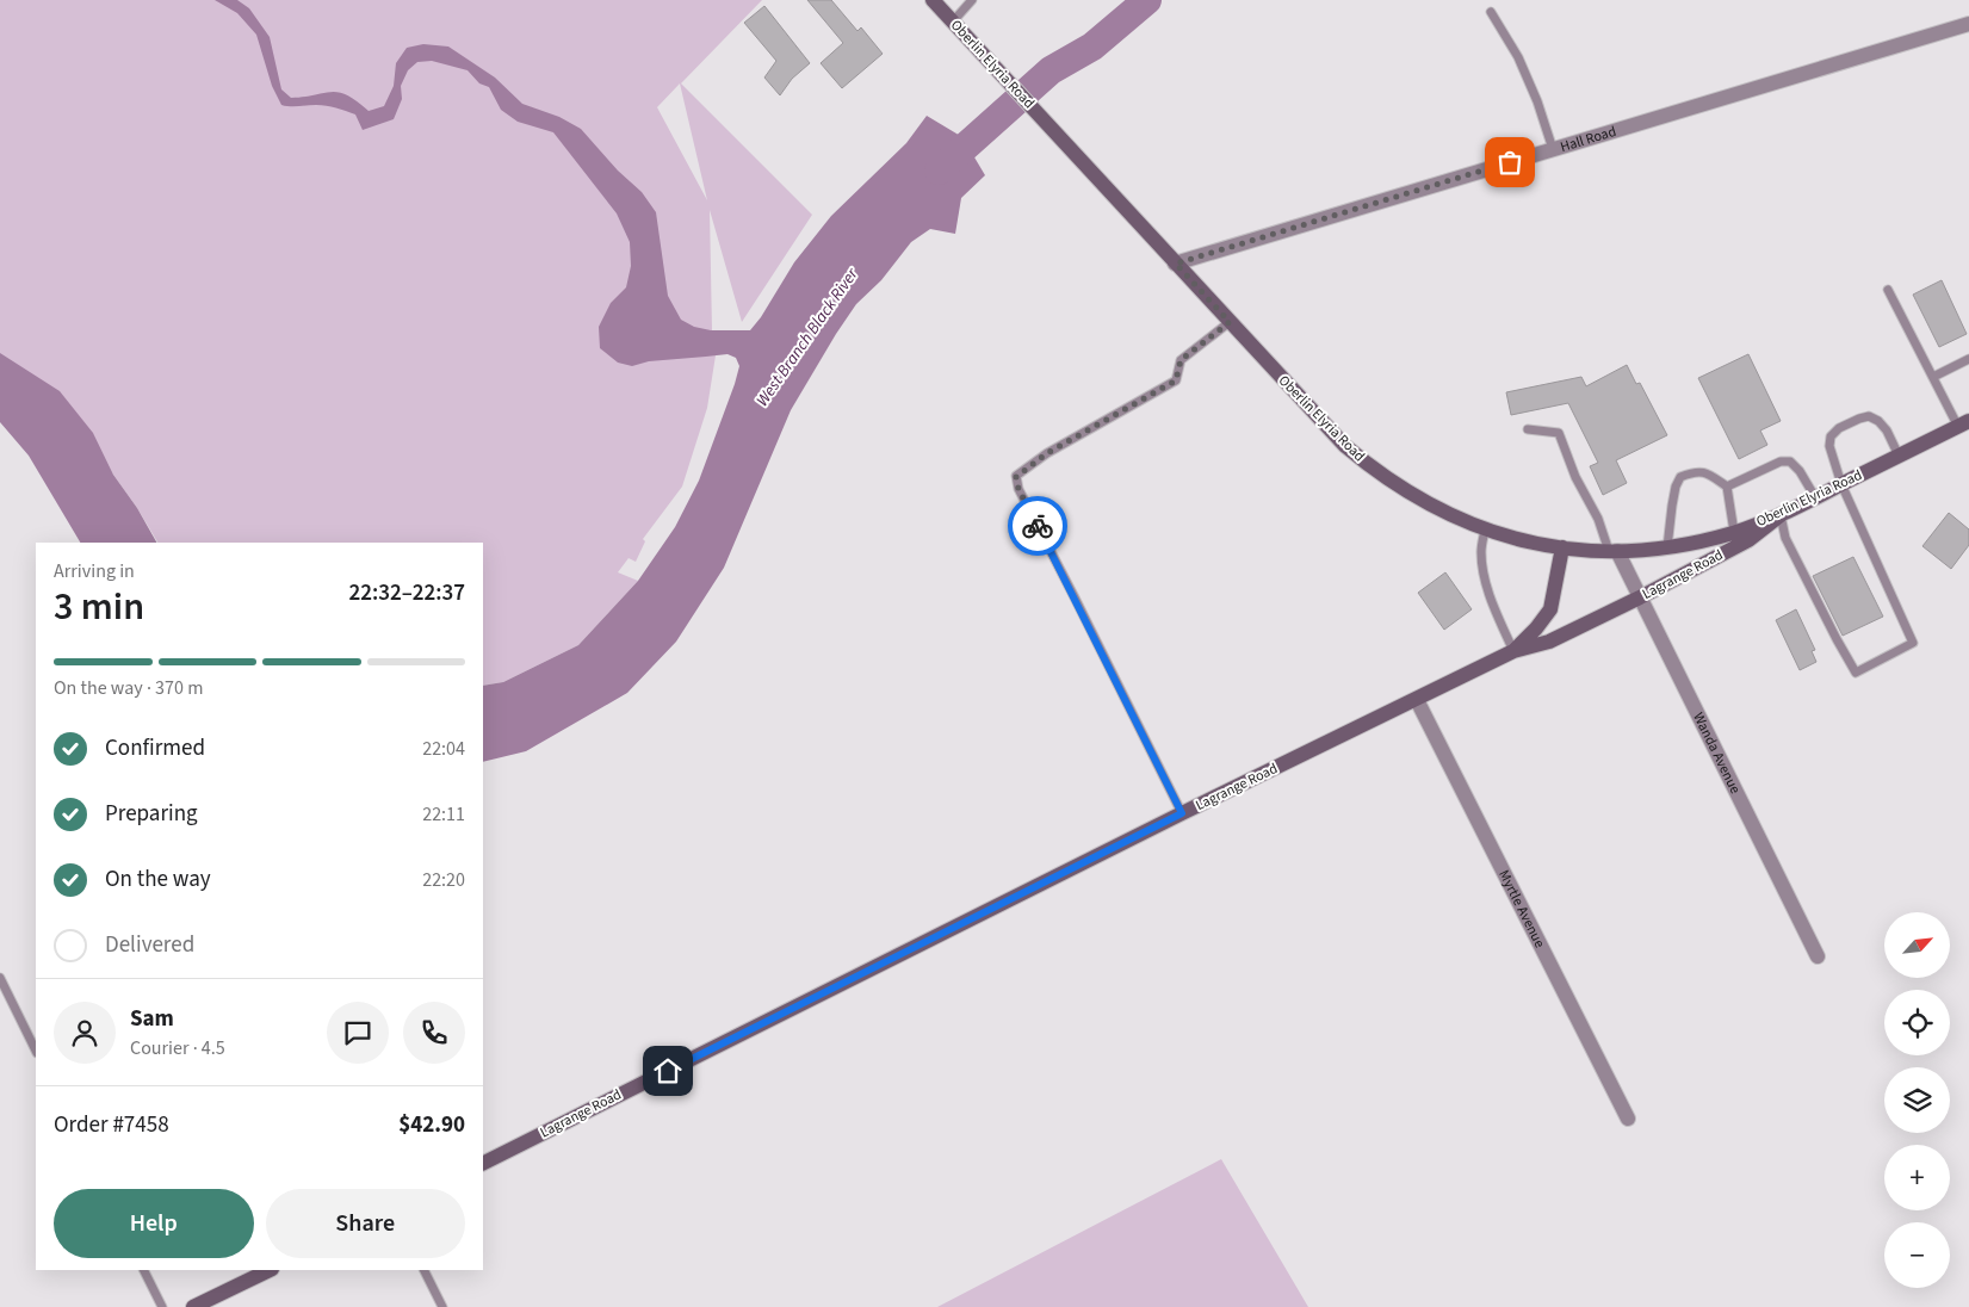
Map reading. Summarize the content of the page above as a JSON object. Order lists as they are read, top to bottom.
{
  "streets": {
    "main road": ["Oberlin Elyria Road", "Lagrange Road"],
    "street": ["Hall Road", "Wanda Avenue", "Myrtle Avenue"]
  },
  "crossings": [
    ["Oberlin Elyria Road", "Hall Road"],
    ["Oberlin Elyria Road", "Lagrange Road"],
    ["Oberlin Elyria Road", "Wanda Avenue"],
    ["Lagrange Road", "Wanda Avenue"],
    ["Lagrange Road", "Myrtle Avenue"]
  ],
  "water": ["West Branch Black River"],
  "north": "top right",
  "page": {
    "heading": ["3 min", "Arriving in", "22:32–22:37"],
    "panel": [
      "Sam",
      "Courier · 4.5",
      "Order #7458",
      "$42.90"
    ],
    "bar": "On the way · 370 m",
    "list": [
      ["Confirmed", "22:04"],
      ["Preparing", "22:11"],
      ["On the way", "22:20"],
      "Delivered"
    ],
    "map_buttons": ["+", "−"],
    "buttons": ["Help", "Share"]
  }
}
